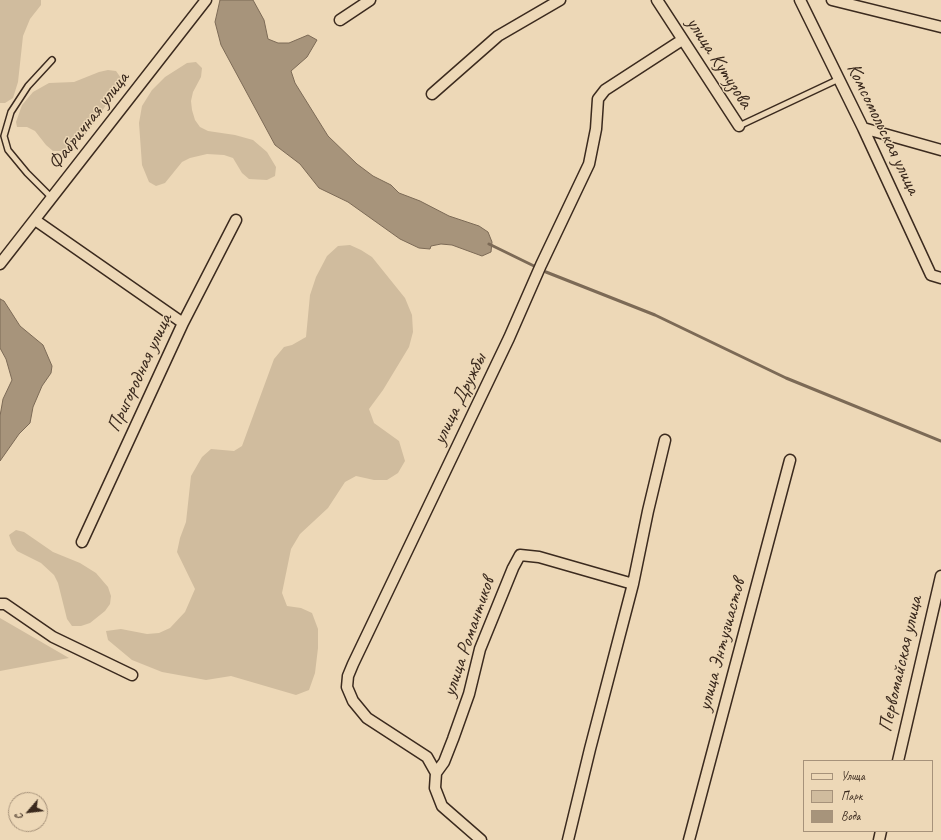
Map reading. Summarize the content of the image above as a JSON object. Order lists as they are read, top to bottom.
{
  "streets": {
    "street": [
      "улица Кутузова",
      "Фабричная улица",
      "Комсомольская улица",
      "Пригородная улица",
      "улица Дружбы",
      "улица Романтиков",
      "улица Энтузиастов",
      "Первомайская улица"
    ]
  },
  "crossings": [
    ["улица Кутузова", "улица Дружбы"],
    ["улица Дружбы", "улица Романтиков"]
  ],
  "legend": ["Улица", "Парк", "Вода"],
  "north": "bottom left"
}
